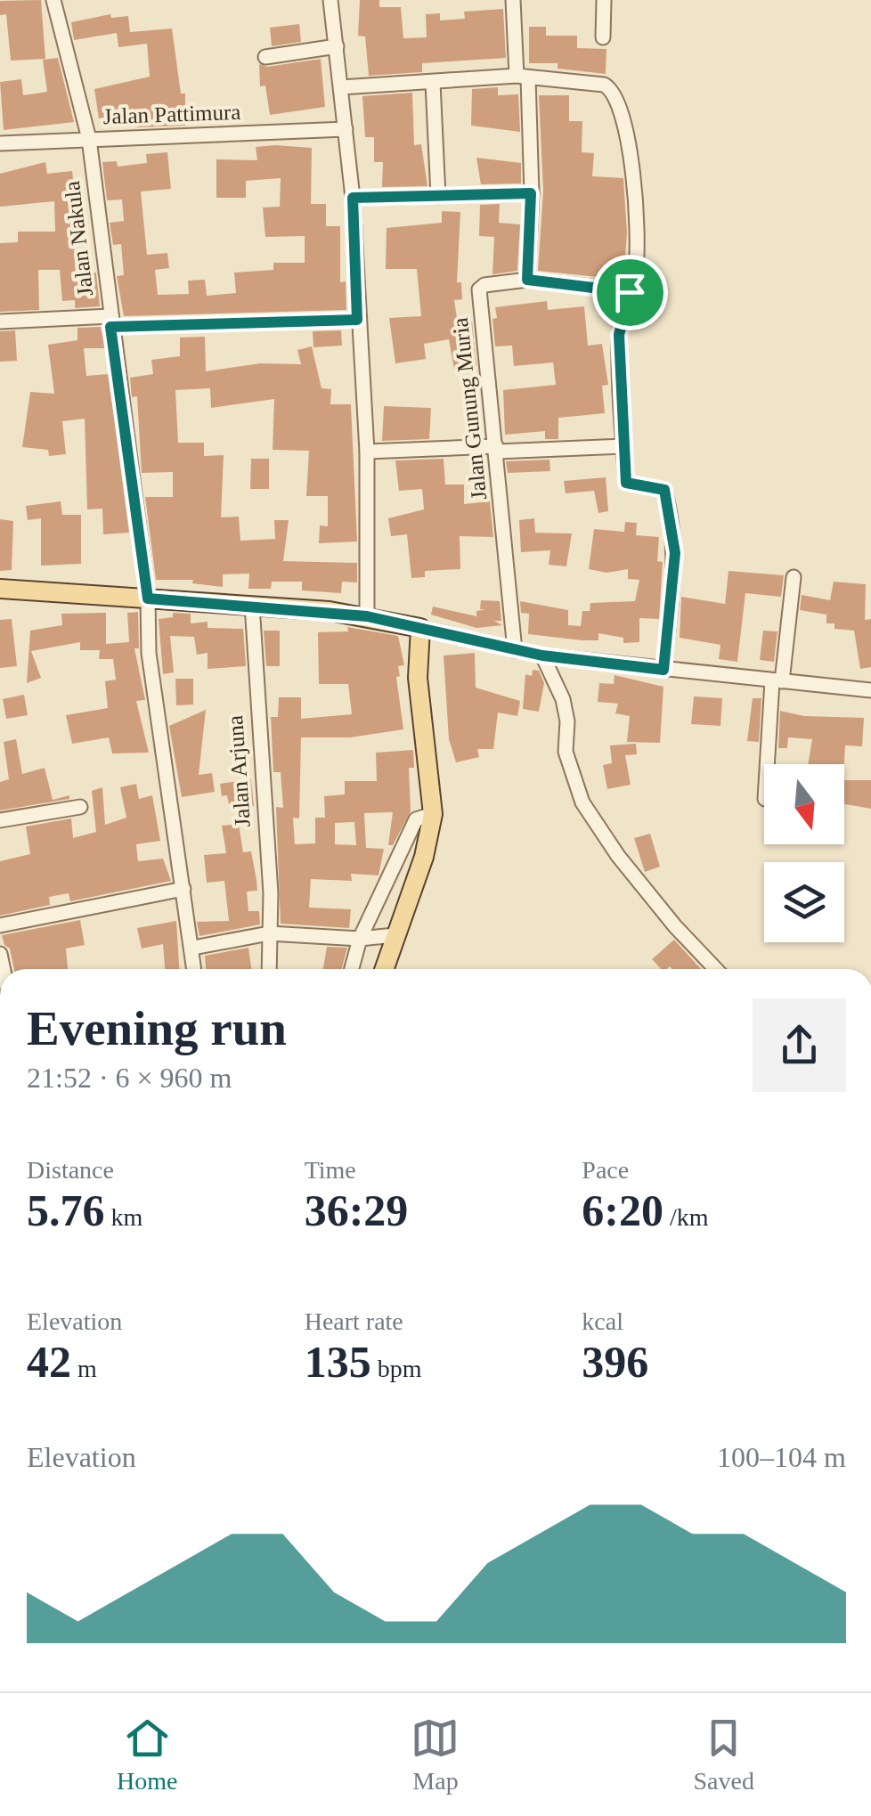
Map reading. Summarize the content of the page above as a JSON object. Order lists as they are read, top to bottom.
{
  "streets": {
    "street": [
      "Jalan Pattimura",
      "Jalan Nakula",
      "Jalan Gunung Muria",
      "Jalan Arjuna"
    ]
  },
  "crossings": [
    ["Jalan Pattimura", "Jalan Nakula"]
  ],
  "north": "bottom",
  "page": {
    "heading": ["Evening run", "21:52 · 6 × 960 m"],
    "stats": [
      ["Distance", "5.76 km"],
      ["Time", "36:29"],
      ["Pace", "6:20 /km"],
      ["Elevation", "42 m"],
      ["Heart rate", "135 bpm"],
      ["kcal", "396"]
    ],
    "chart": ["Elevation", "100–104 m"],
    "tabs": ["Home", "Map", "Saved"]
  }
}
